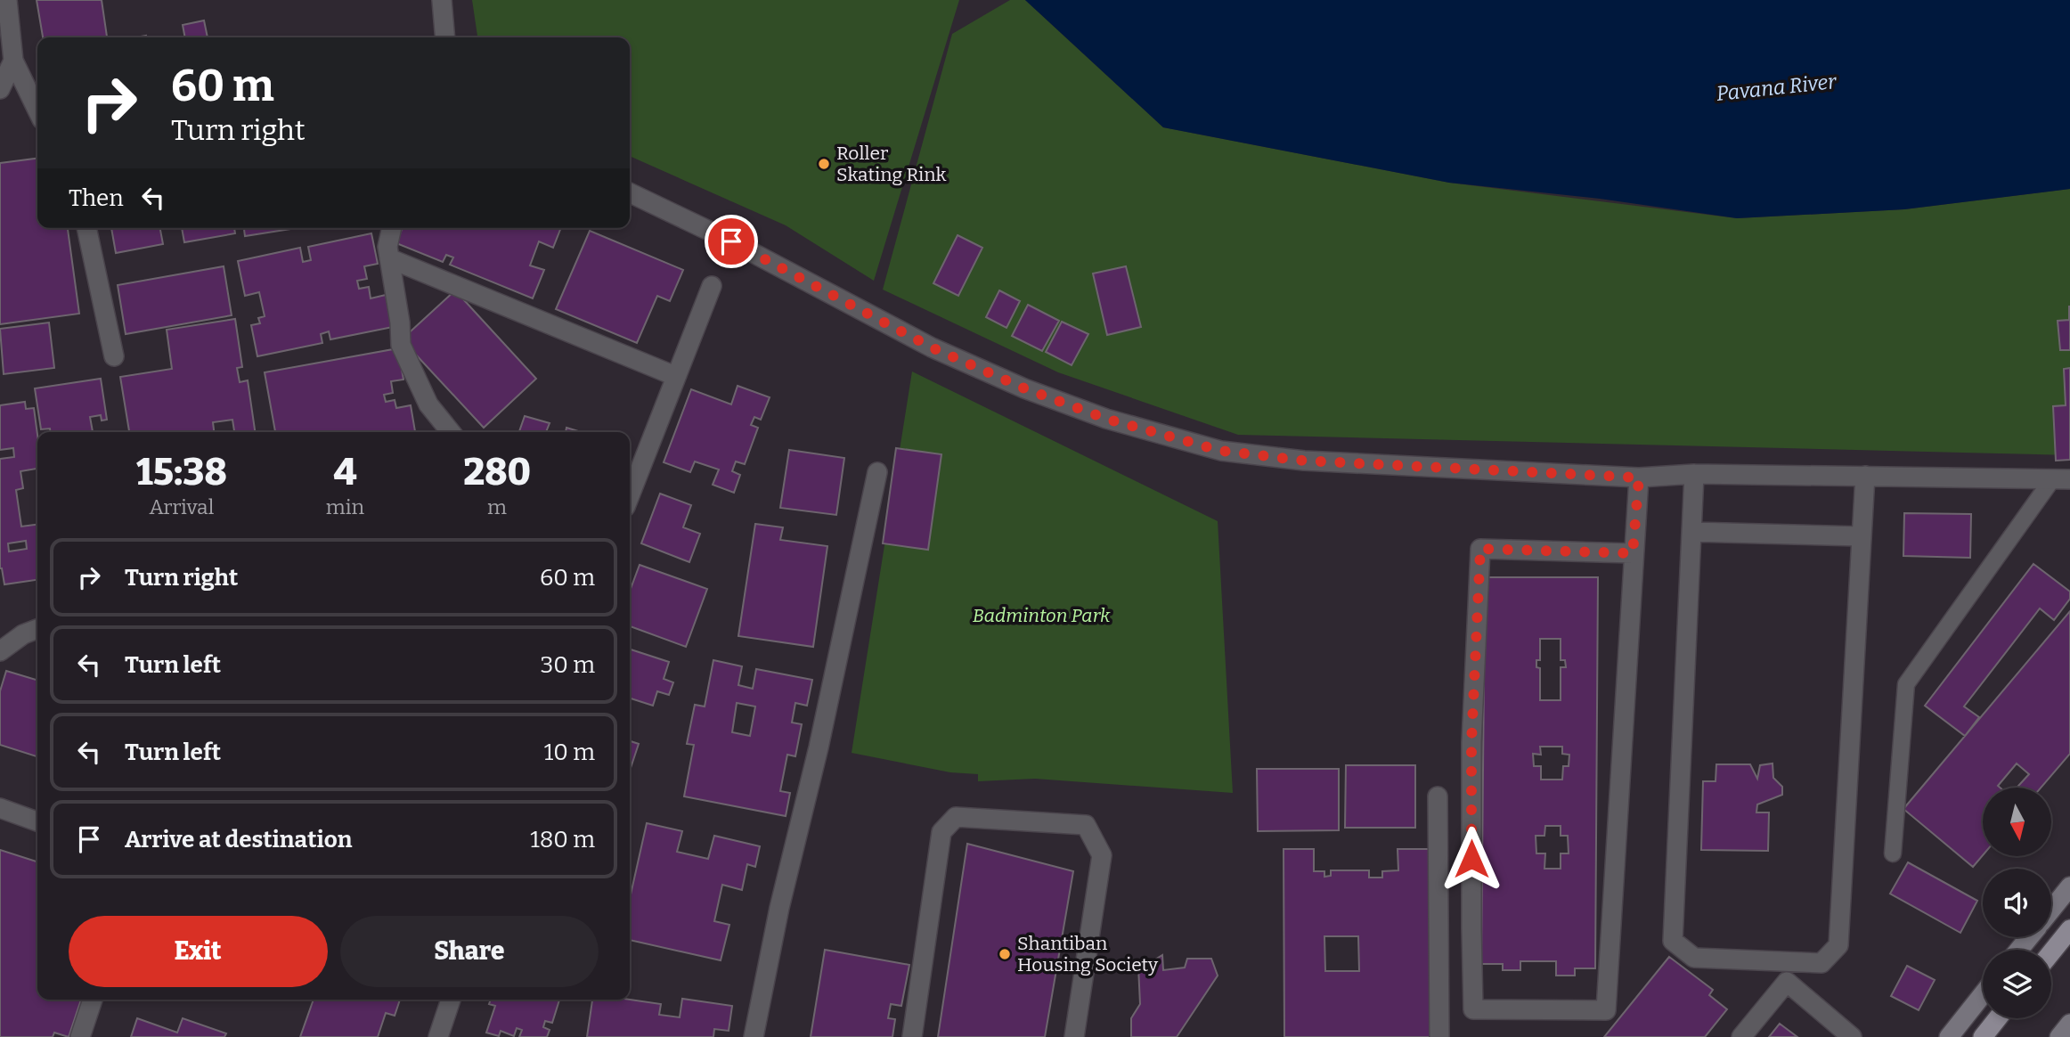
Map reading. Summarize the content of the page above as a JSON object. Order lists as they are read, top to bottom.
{
  "water": ["Pavana River"],
  "parks": ["Badminton Park"],
  "places": ["Roller Skating Rink", "Shantiban Housing Society"],
  "north": "bottom",
  "page": {
    "turn": ["60 m", "Turn right"],
    "then": "Then",
    "eta": [
      "15:38",
      "Arrival",
      "4",
      "min",
      "280",
      "m"
    ],
    "list": [
      {
        "name": "Turn right",
        "value": "60 m"
      },
      {
        "name": "Turn left",
        "value": "30 m"
      },
      {
        "name": "Turn left",
        "value": "10 m"
      },
      {
        "name": "Arrive at destination",
        "value": "180 m"
      }
    ],
    "buttons": ["Exit", "Share"]
  }
}
